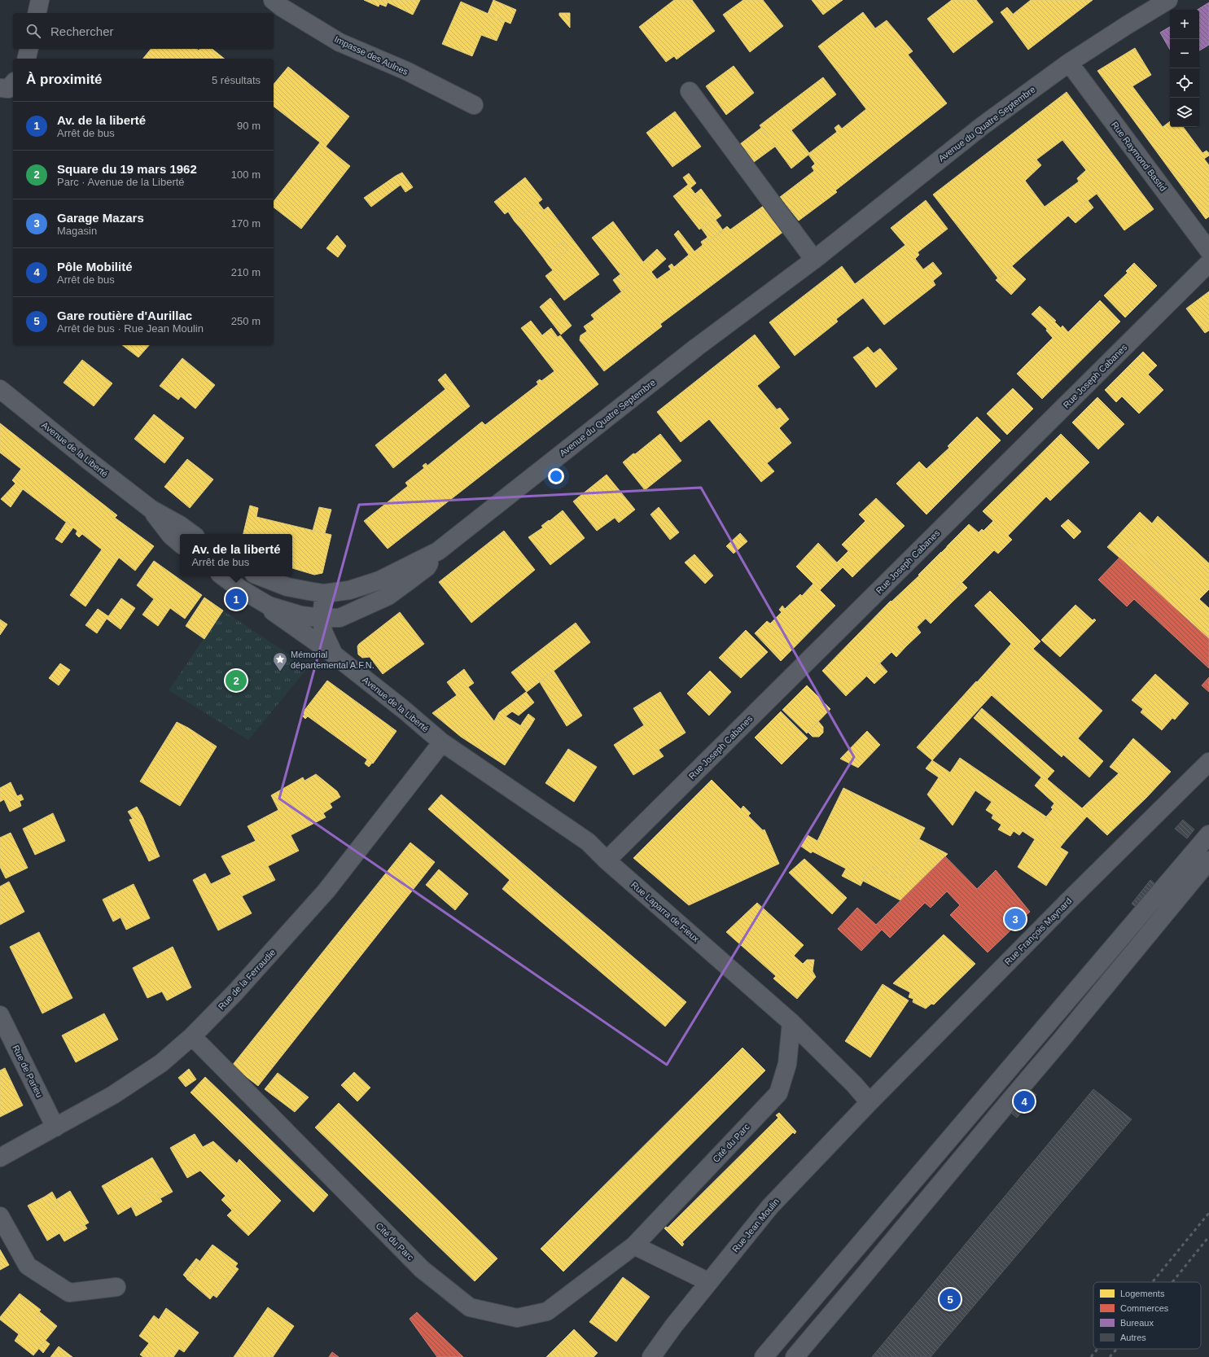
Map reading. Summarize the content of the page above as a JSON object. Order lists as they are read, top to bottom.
{
  "streets": {
    "street": [
      "Impasse des Aulnes",
      "Avenue du Quatre Septembre",
      "Rue Raymond Bastid",
      "Rue Joseph Cabanes",
      "Avenue de la Liberté",
      "Rue Laparra de Fieux",
      "Rue François Maynard",
      "Rue de la Ferraudie",
      "Rue de Parieu",
      "Cité du Parc",
      "Rue Jean Moulin"
    ]
  },
  "crossings": [
    ["Avenue du Quatre Septembre", "Rue Raymond Bastid"],
    ["Avenue du Quatre Septembre", "Avenue de la Liberté"],
    ["Rue Joseph Cabanes", "Rue Laparra de Fieux"],
    ["Avenue de la Liberté", "Rue Laparra de Fieux"],
    ["Avenue de la Liberté", "Rue de la Ferraudie"],
    ["Rue Laparra de Fieux", "Rue François Maynard"],
    ["Rue Laparra de Fieux", "Rue de la Ferraudie"],
    ["Rue Laparra de Fieux", "Cité du Parc"],
    ["Rue Laparra de Fieux", "Rue Jean Moulin"],
    ["Rue François Maynard", "Rue Jean Moulin"],
    ["Rue de la Ferraudie", "Rue de Parieu"],
    ["Rue de la Ferraudie", "Cité du Parc"]
  ],
  "places": {
    "place": ["Mémorial départemental A.F.N."]
  },
  "legend": [
    "Logements",
    "Commerces",
    "Bureaux",
    "Autres"
  ],
  "page": {
    "map_buttons": ["+", "−"],
    "search": "Rechercher",
    "heading": ["À proximité", "5 résultats"],
    "list": [
      {
        "mark": "1",
        "name": "Av. de la liberté",
        "note": "Arrêt de bus",
        "value": "90 m"
      },
      {
        "mark": "2",
        "name": "Square du 19 mars 1962",
        "note": "Parc · Avenue de la Liberté",
        "value": "100 m"
      },
      {
        "mark": "3",
        "name": "Garage Mazars",
        "note": "Magasin",
        "value": "170 m"
      },
      {
        "mark": "4",
        "name": "Pôle Mobilité",
        "note": "Arrêt de bus",
        "value": "210 m"
      },
      {
        "mark": "5",
        "name": "Gare routière d'Aurillac",
        "note": "Arrêt de bus · Rue Jean Moulin",
        "value": "250 m"
      }
    ],
    "popup": ["Av. de la liberté", "Arrêt de bus"],
    "pins": [
      "1",
      "2",
      "3",
      "4",
      "5"
    ]
  }
}
